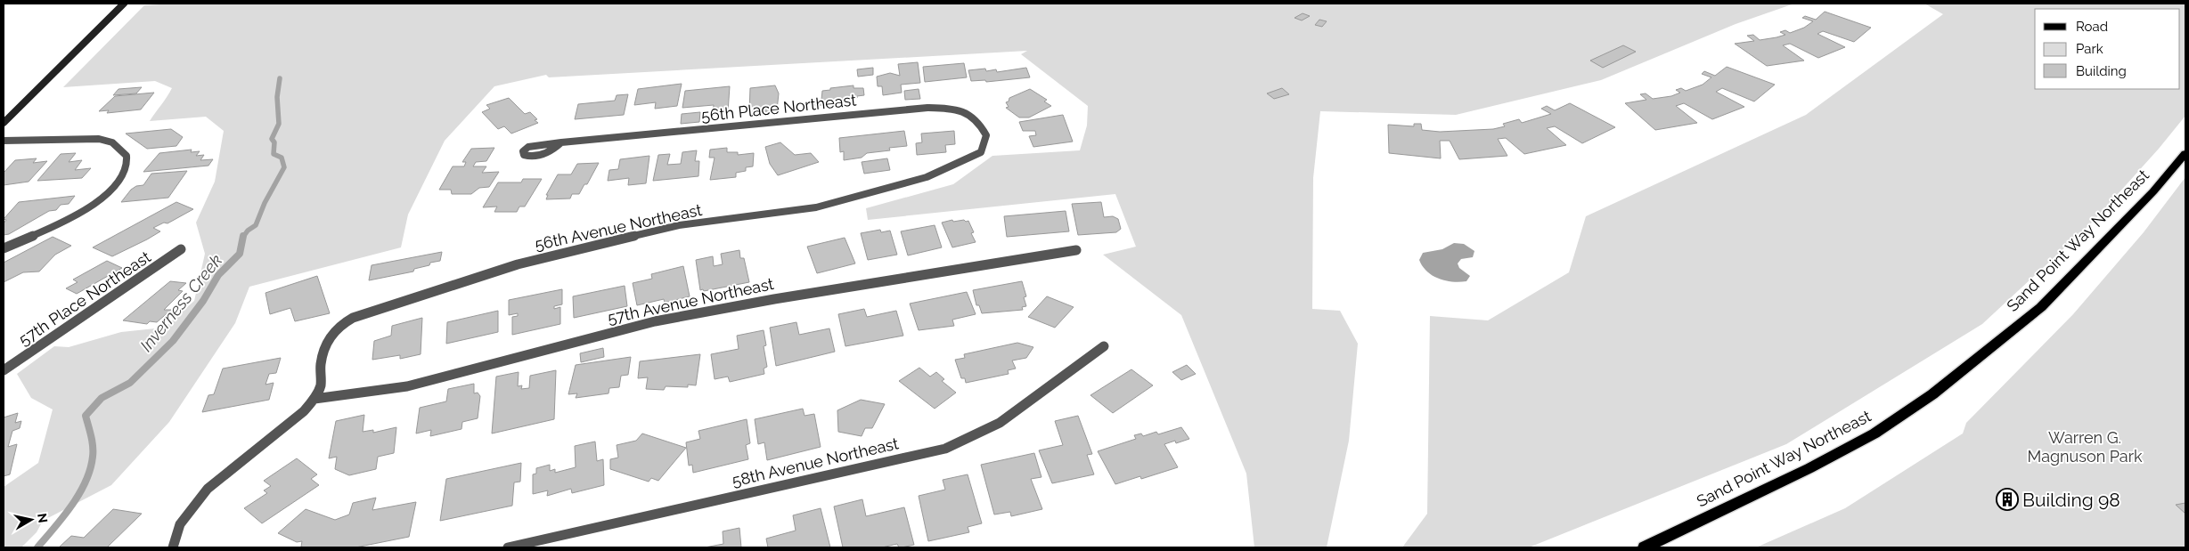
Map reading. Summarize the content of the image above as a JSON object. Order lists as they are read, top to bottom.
{
  "streets": {
    "main road": ["Sand Point Way Northeast"],
    "street": [
      "56th Place Northeast",
      "56th Avenue Northeast",
      "57th Place Northeast",
      "57th Avenue Northeast",
      "58th Avenue Northeast"
    ]
  },
  "crossings": [
    ["56th Place Northeast", "56th Avenue Northeast"],
    ["56th Avenue Northeast", "57th Avenue Northeast"]
  ],
  "water": ["Inverness Creek"],
  "parks": ["Warren G. Magnuson Park"],
  "places": {
    "building": ["Building 98"]
  },
  "legend": ["Road", "Park", "Building"],
  "north": "right"
}
